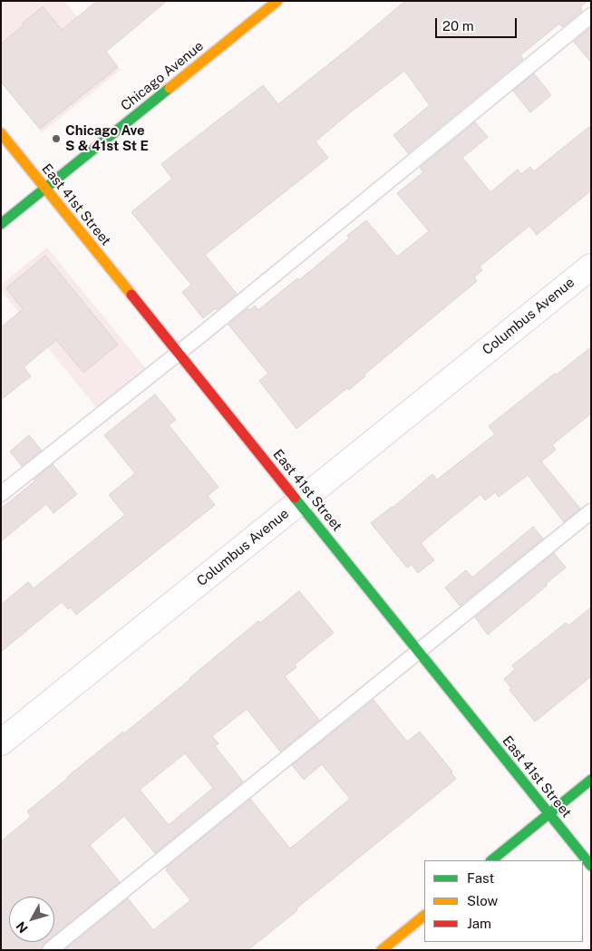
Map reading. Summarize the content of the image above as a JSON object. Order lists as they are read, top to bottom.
{
  "streets": {
    "street": ["Chicago Avenue", "East 41st Street", "Columbus Avenue"]
  },
  "crossings": [
    ["Chicago Avenue", "East 41st Street"],
    ["East 41st Street", "Columbus Avenue"]
  ],
  "places": ["Chicago Ave S & 41st St E"],
  "legend": ["Fast", "Slow", "Jam"],
  "scale_bar": "20 m",
  "north": "bottom left"
}
